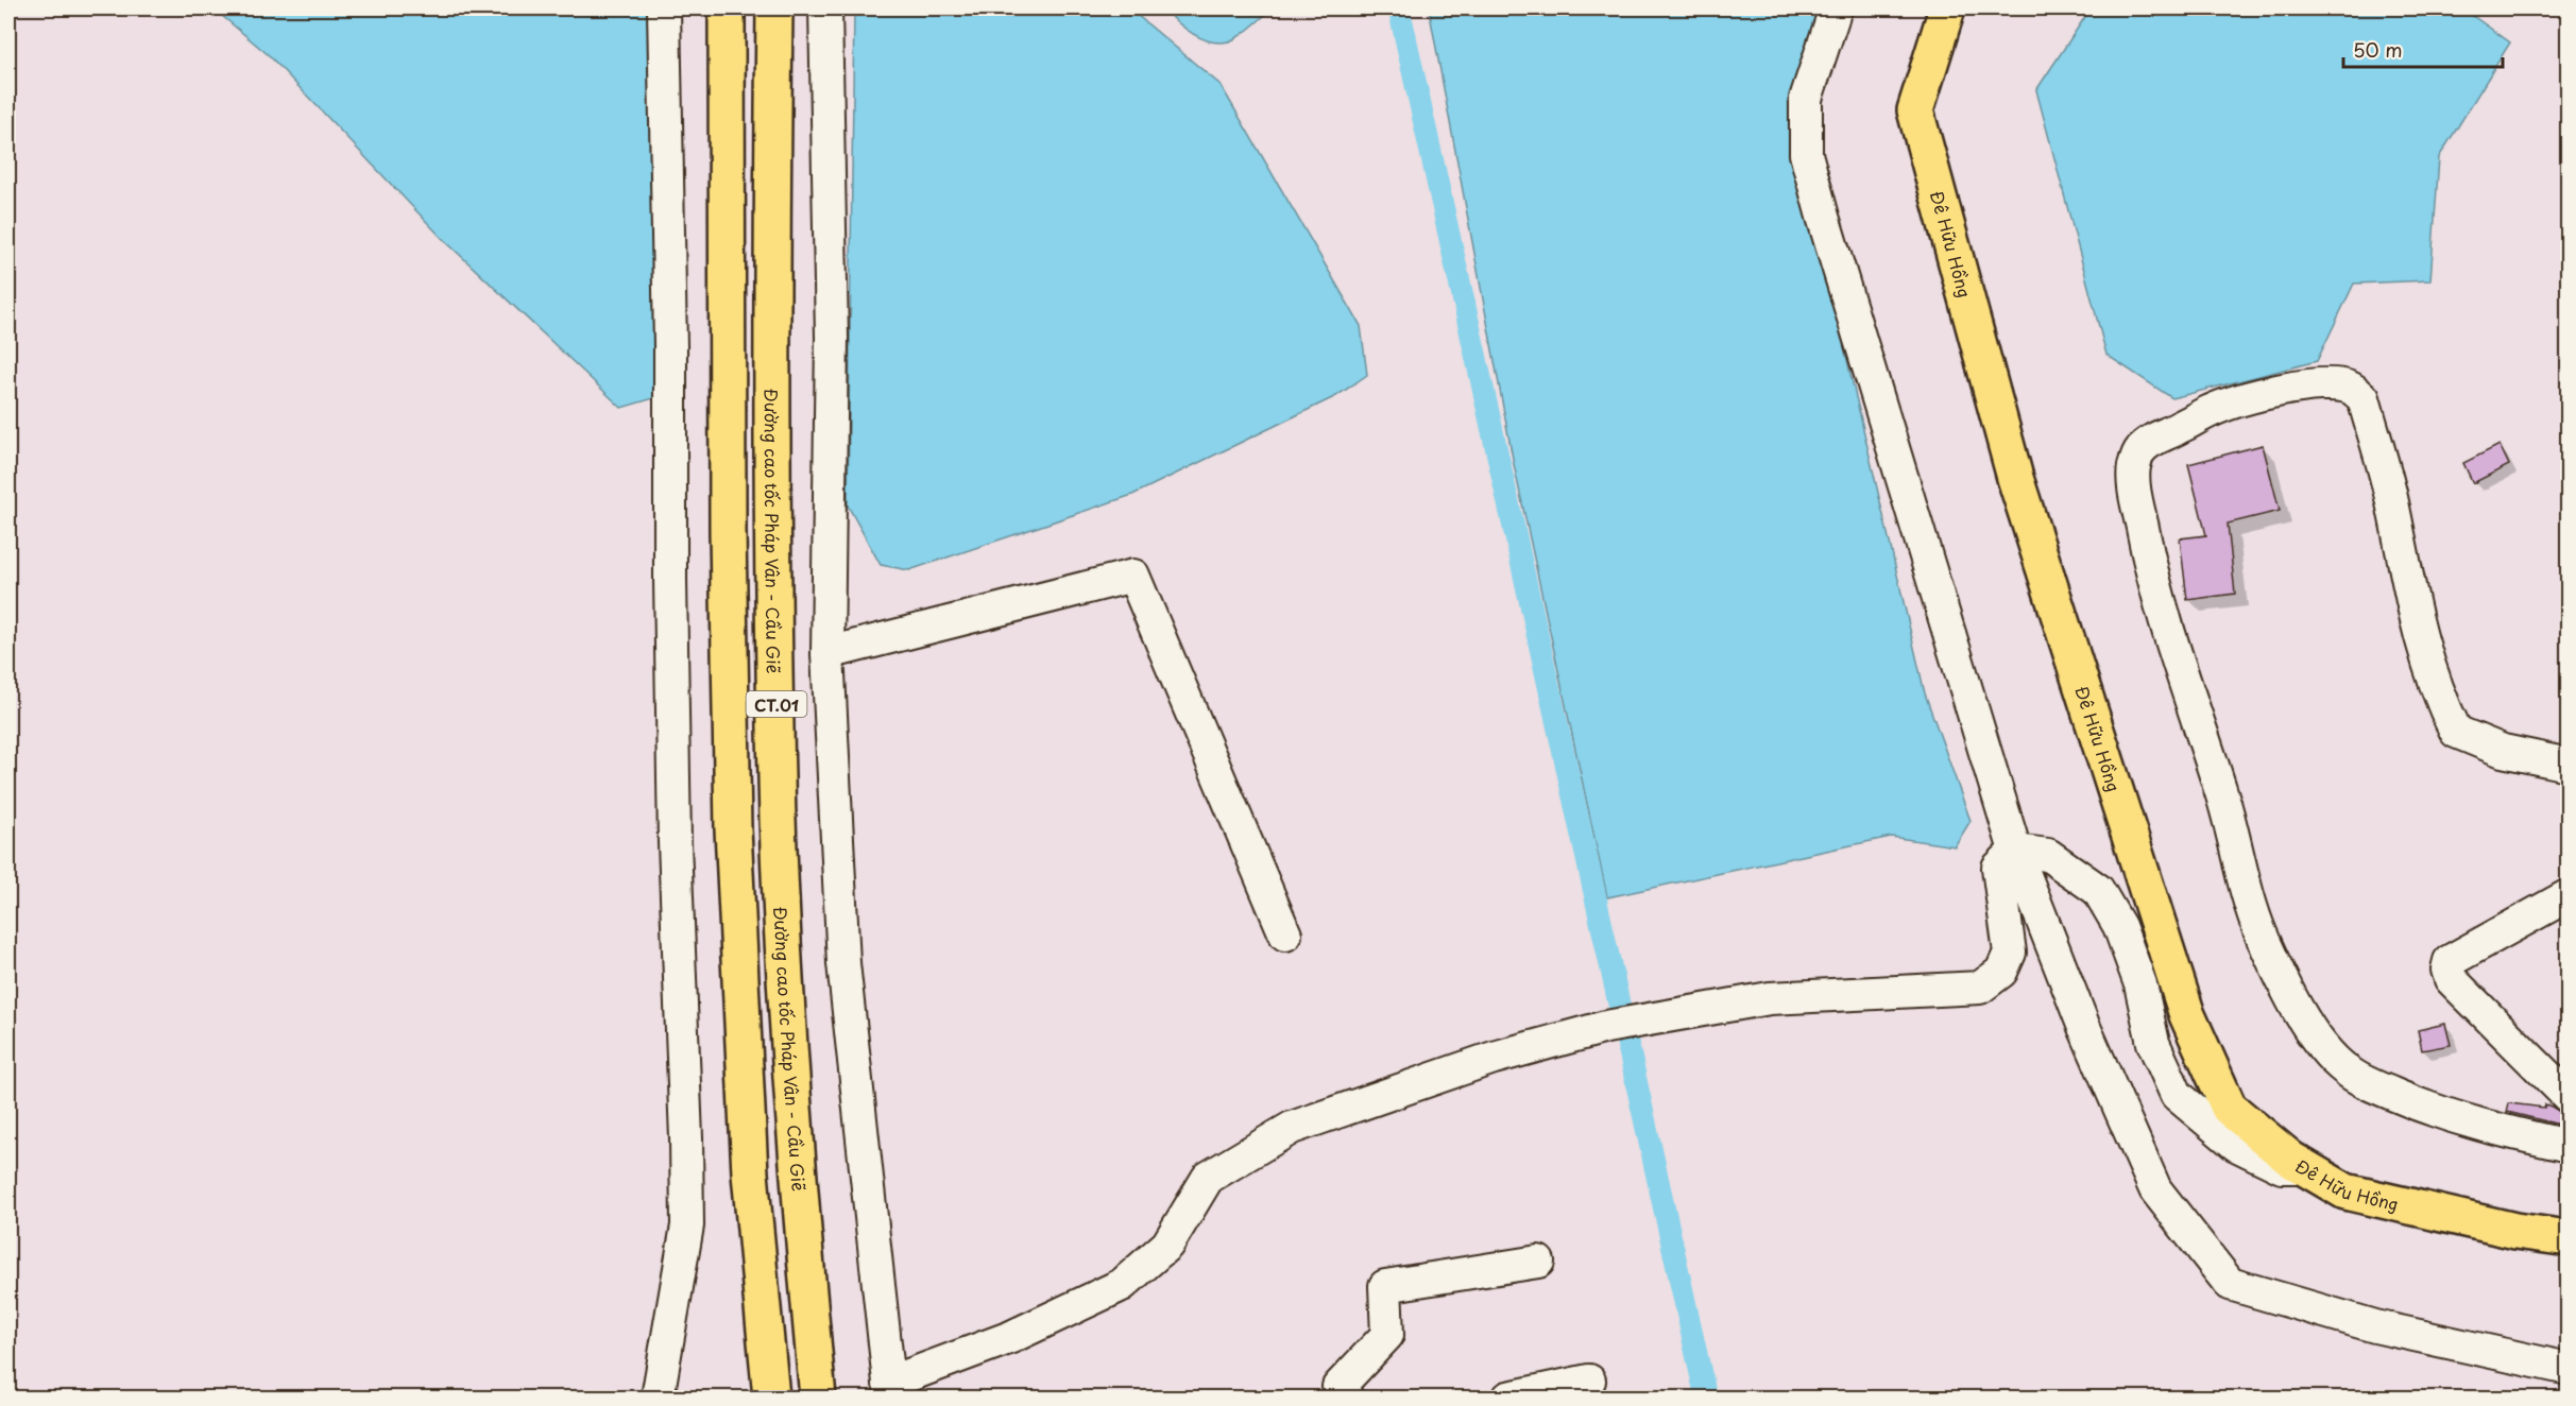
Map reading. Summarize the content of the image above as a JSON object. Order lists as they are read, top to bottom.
{
  "streets": {
    "main road": ["Đê Hữu Hồng", "Đường cao tốc Pháp Vân - Cầu Giẽ", "CT.01"]
  },
  "scale_bar": "50 m"
}
